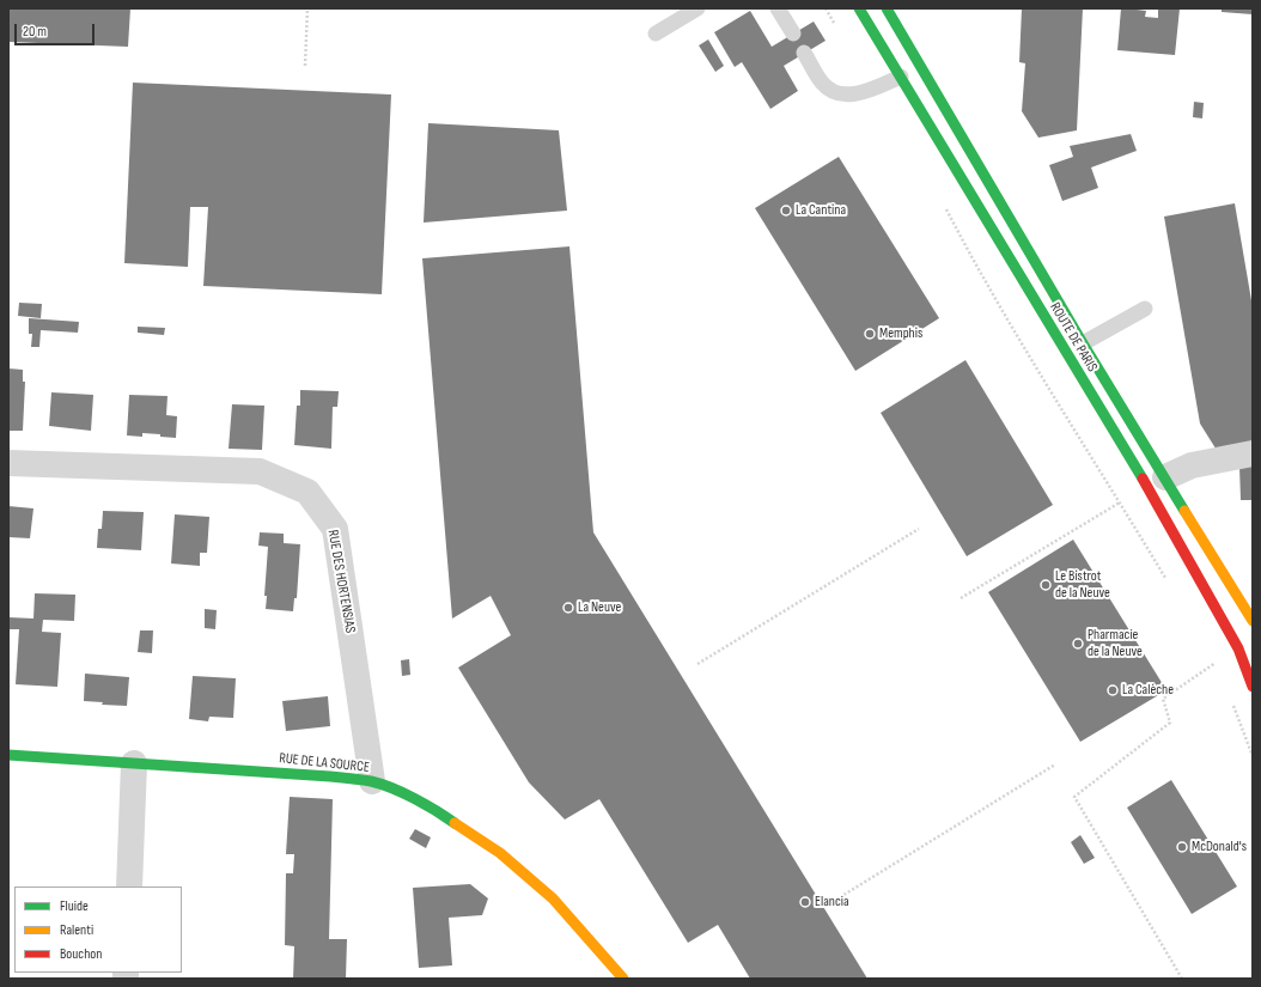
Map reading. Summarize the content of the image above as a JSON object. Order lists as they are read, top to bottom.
{
  "streets": {
    "main road": ["ROUTE DE PARIS", "RUE DE LA SOURCE"],
    "street": ["RUE DES HORTENSIAS"]
  },
  "crossings": [
    ["RUE DES HORTENSIAS", "RUE DE LA SOURCE"]
  ],
  "places": [
    "La Cantina",
    "Memphis",
    "Le Bistrot de la Neuve",
    "La Neuve",
    "Pharmacie de la Neuve",
    "La Calèche",
    "McDonald's",
    "Elancia"
  ],
  "legend": ["Fluide", "Ralenti", "Bouchon"],
  "scale_bar": "20 m"
}
